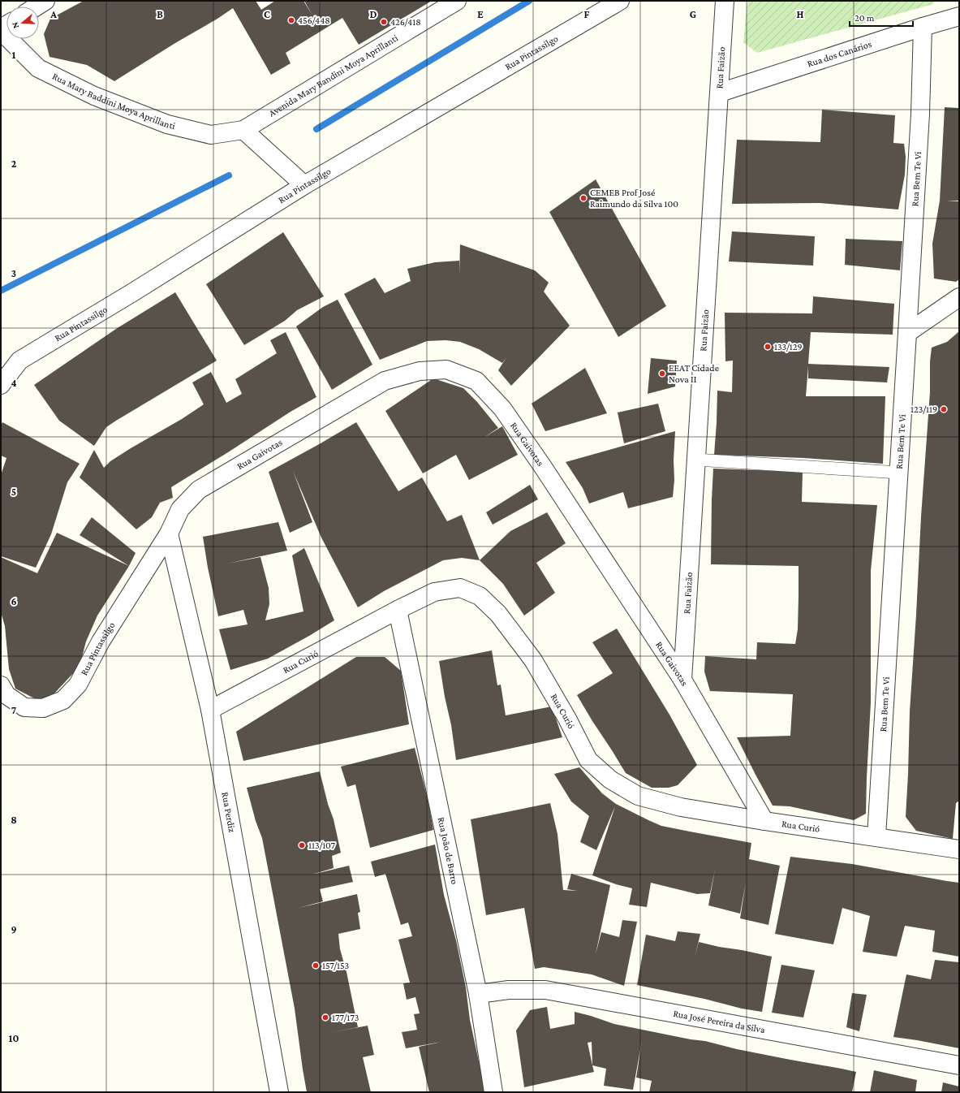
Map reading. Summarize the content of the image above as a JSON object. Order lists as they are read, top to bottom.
{
  "streets": {
    "street": [
      "Rua Pintassilgo",
      "Rua dos Canários",
      "Rua Faizão",
      "Avenida Mary Bandini Moya Aprillanti",
      "Rua Mary Baddini Moya Aprillanti",
      "Rua Bem Te Vi",
      "Rua Gaivotas",
      "Rua Curió",
      "Rua Perdiz",
      "Rua João de Barro",
      "Rua José Pereira da Silva"
    ]
  },
  "crossings": [
    ["Rua Pintassilgo", "Rua Gaivotas"],
    ["Rua Pintassilgo", "Rua Perdiz"],
    ["Rua dos Canários", "Rua Faizão"],
    ["Rua dos Canários", "Rua Bem Te Vi"],
    ["Rua Faizão", "Rua Gaivotas"],
    ["Avenida Mary Bandini Moya Aprillanti", "Rua Mary Baddini Moya Aprillanti"],
    ["Rua Bem Te Vi", "Rua Curió"],
    ["Rua Gaivotas", "Rua Curió"],
    ["Rua Gaivotas", "Rua Perdiz"],
    ["Rua Curió", "Rua Perdiz"],
    ["Rua Curió", "Rua João de Barro"],
    ["Rua João de Barro", "Rua José Pereira da Silva"]
  ],
  "places": [
    "456/448",
    "426/418",
    "CEMEB Prof José Raimundo da Silva 100",
    "133/129",
    "EEAT Cidade Nova II",
    "123/119",
    "113/107",
    "157/153",
    "177/173"
  ],
  "scale_bar": "20 m",
  "north": "left",
  "grid": {
    "columns": [
      "A",
      "B",
      "C",
      "D",
      "E",
      "F",
      "G",
      "H"
    ],
    "rows": [
      "1",
      "2",
      "3",
      "4",
      "5",
      "6",
      "7",
      "8",
      "9",
      "10"
    ]
  }
}
